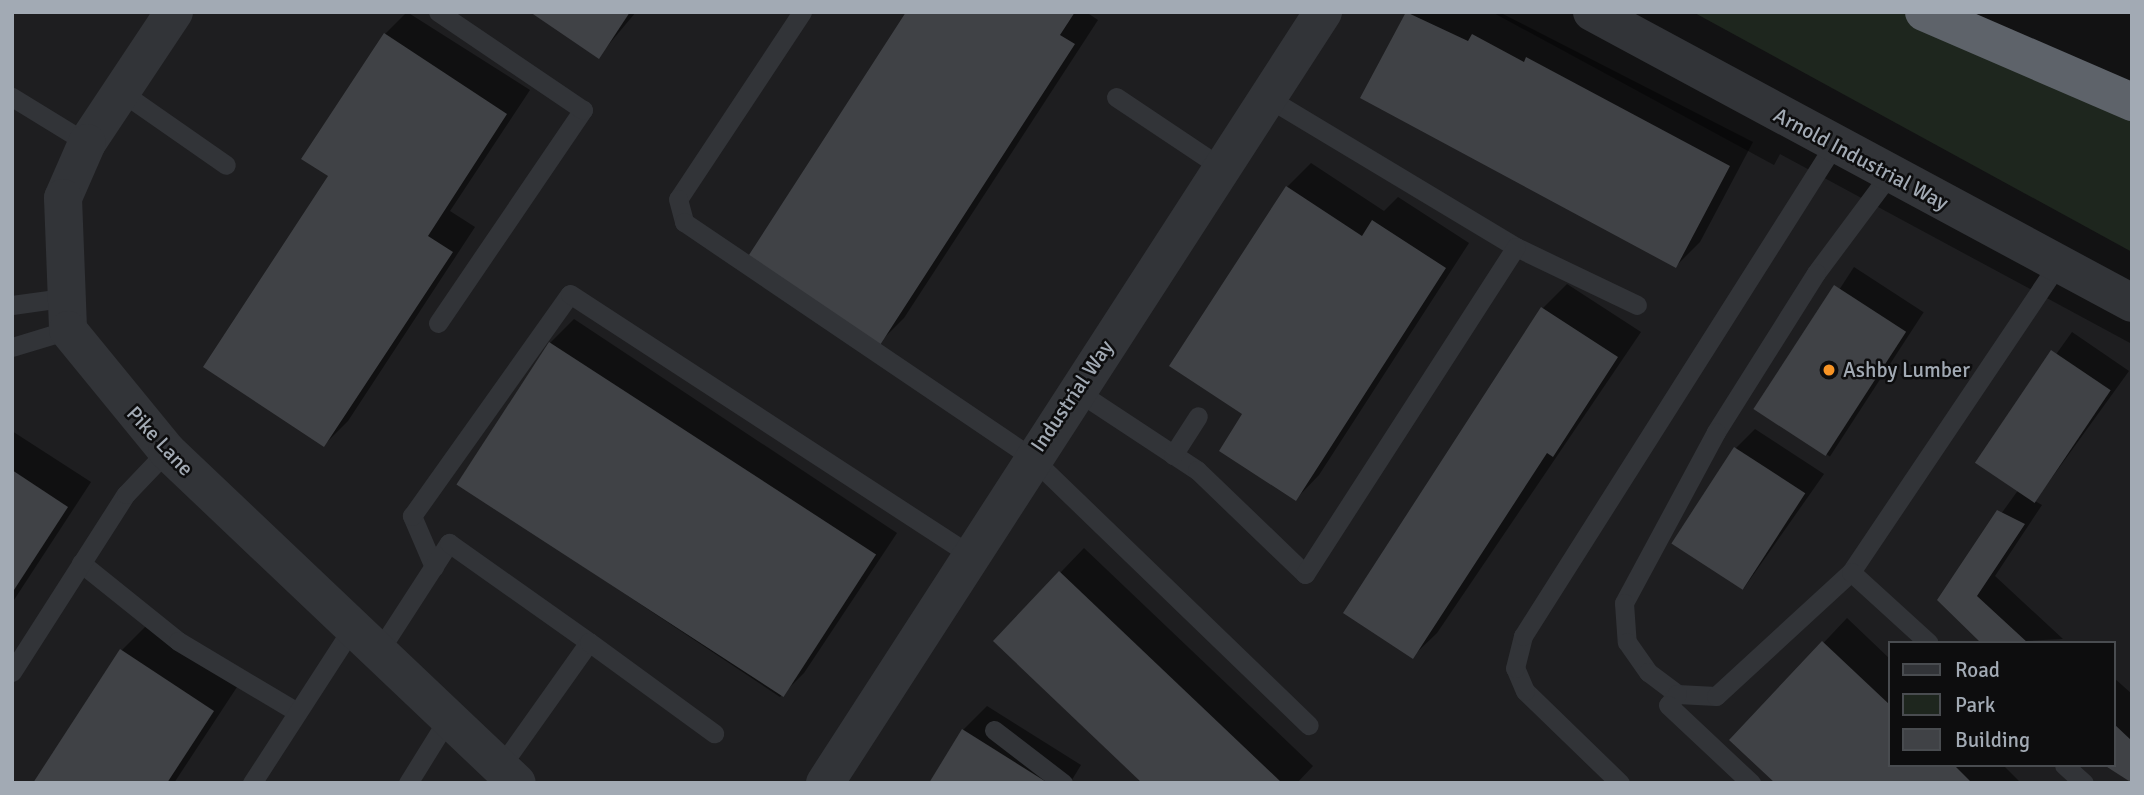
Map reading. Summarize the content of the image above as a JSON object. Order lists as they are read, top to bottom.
{
  "streets": {
    "street": ["Arnold Industrial Way", "Industrial Way", "Pike Lane"]
  },
  "places": ["Ashby Lumber"],
  "legend": ["Road", "Park", "Building"]
}
